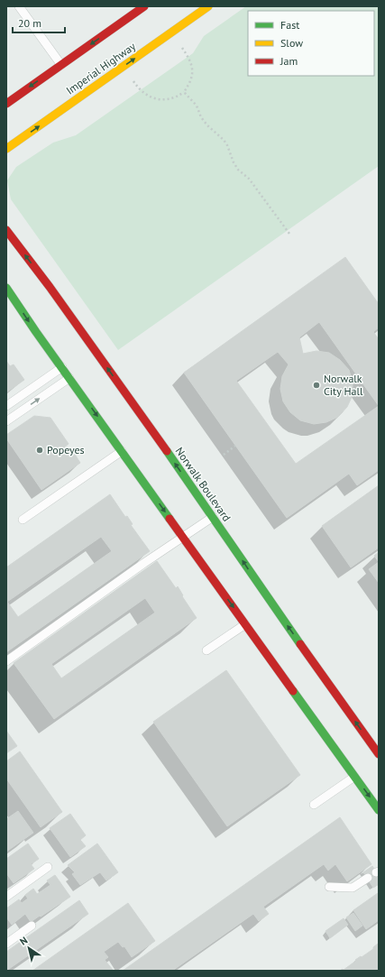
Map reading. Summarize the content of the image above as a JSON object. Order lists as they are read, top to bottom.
{
  "streets": {
    "main road": ["Imperial Highway", "Norwalk Boulevard"]
  },
  "places": ["Norwalk City Hall", "Popeyes"],
  "legend": ["Fast", "Slow", "Jam"],
  "scale_bar": "20 m",
  "north": "top left"
}
